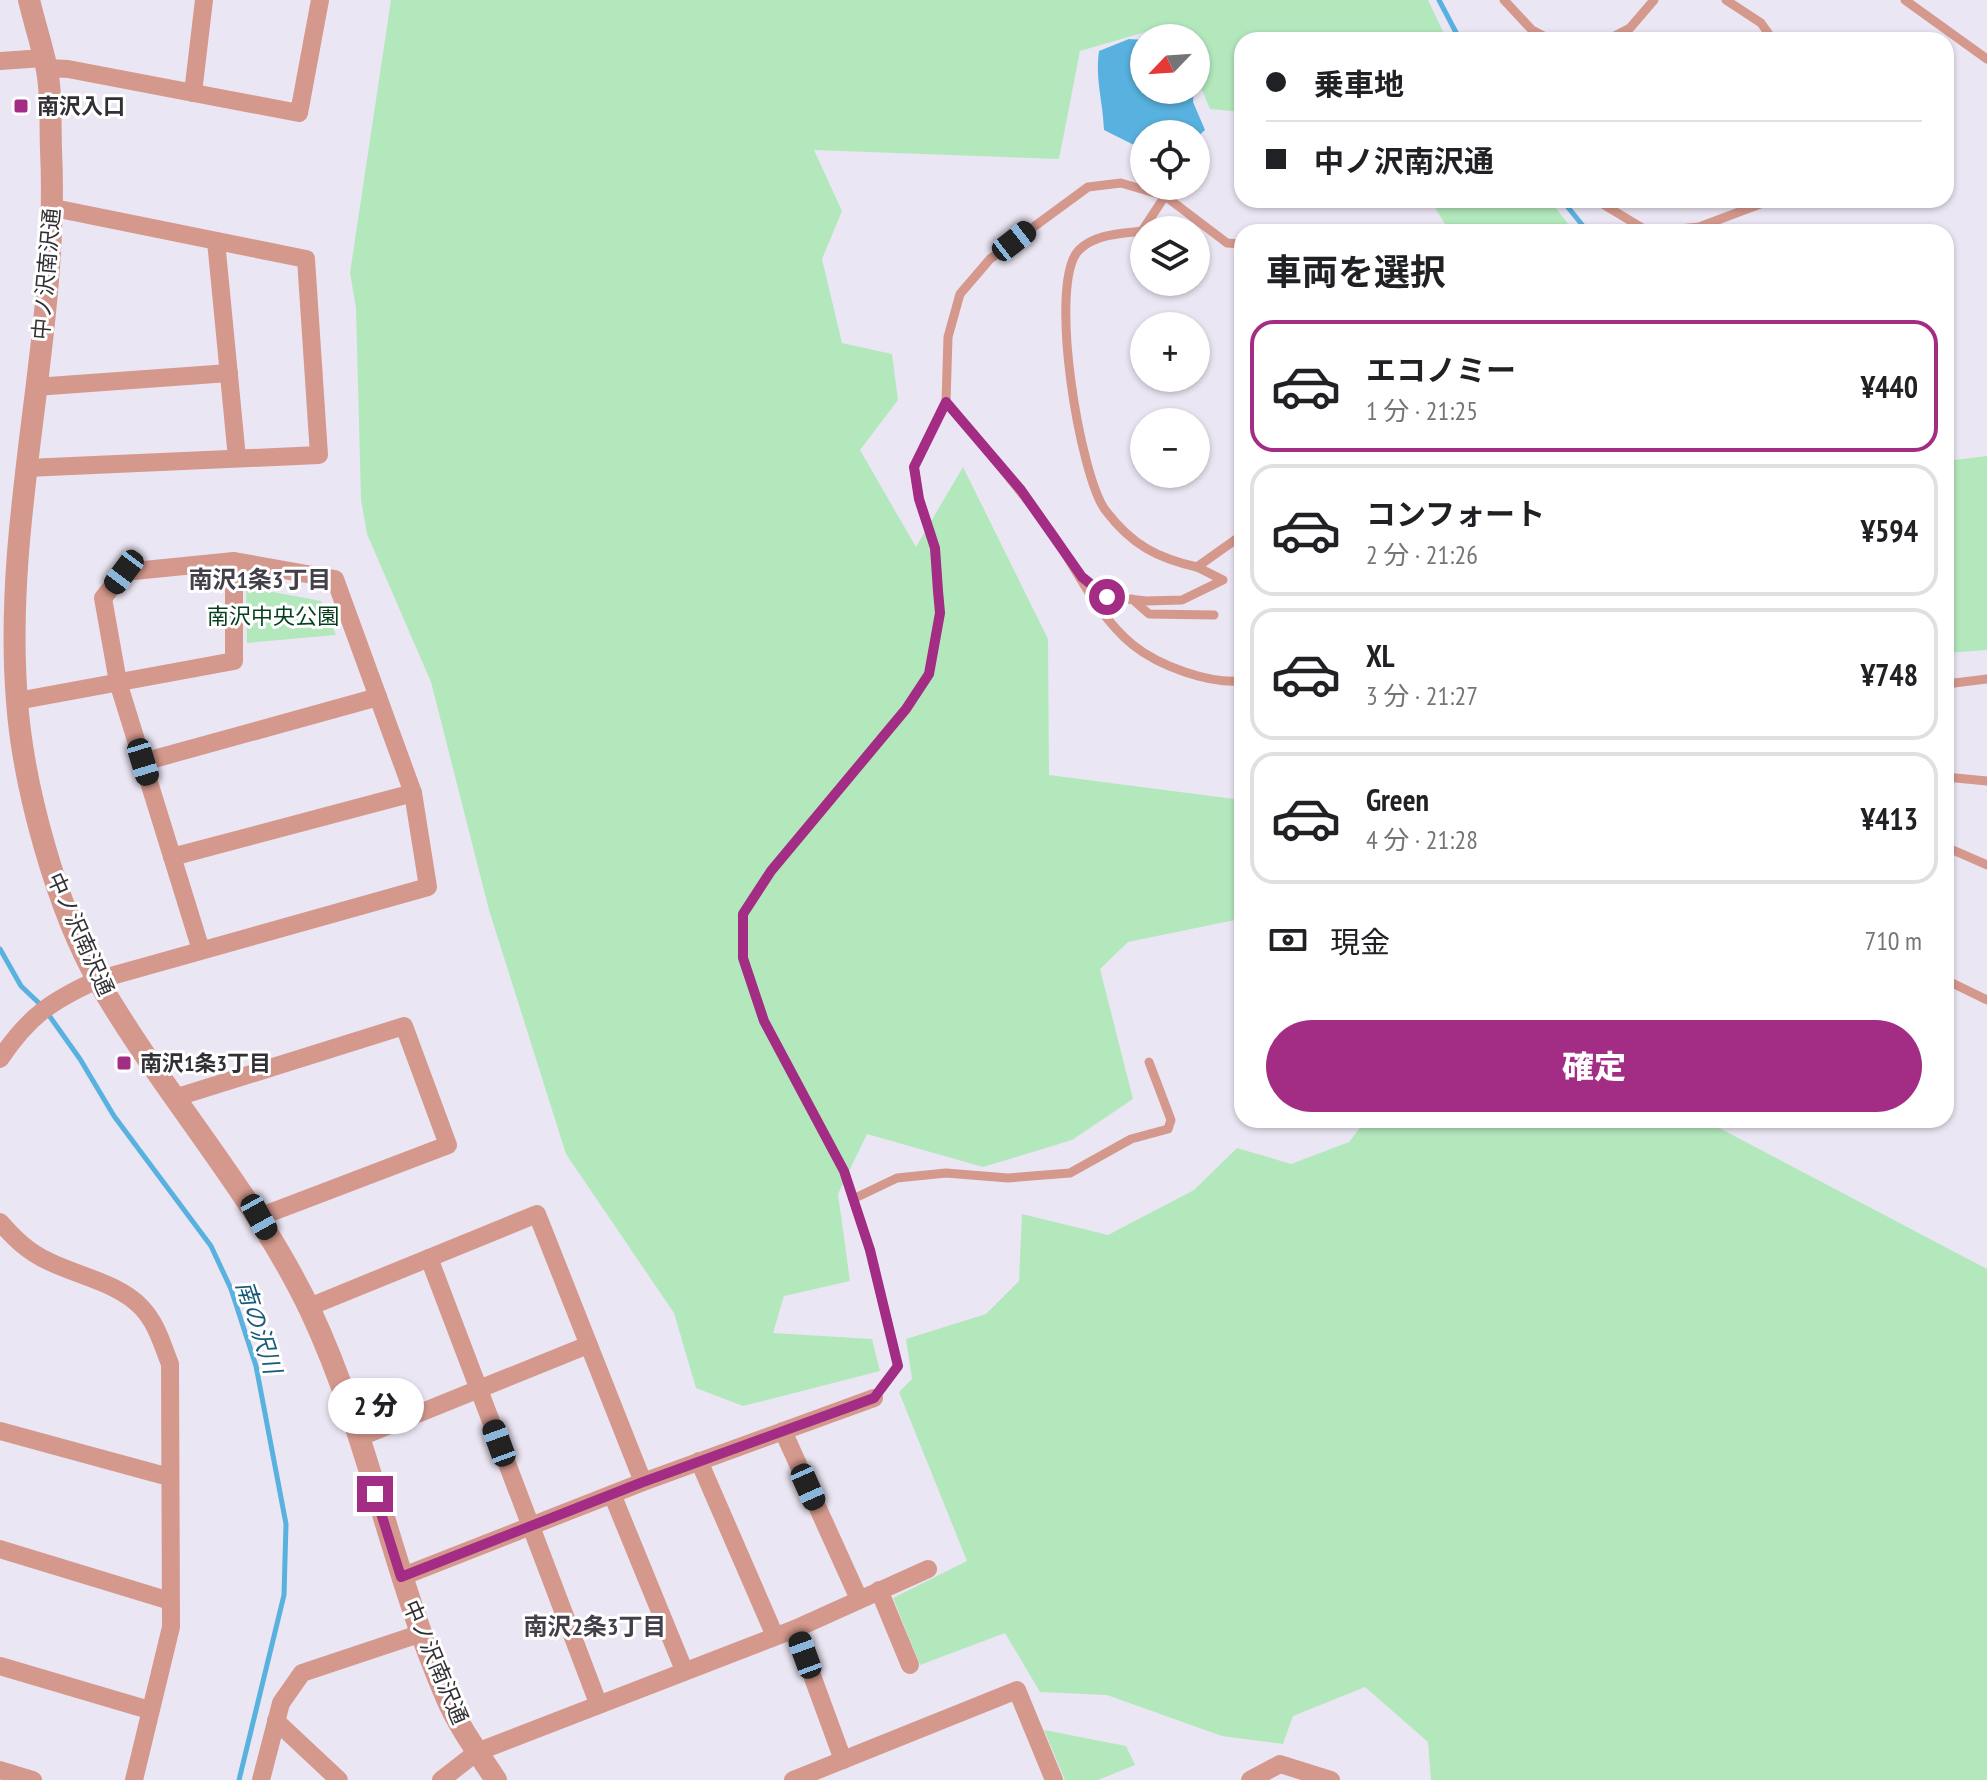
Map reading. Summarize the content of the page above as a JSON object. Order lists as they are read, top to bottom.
{
  "streets": {
    "street": ["中ノ沢南沢通"]
  },
  "districts": ["南沢1条3丁目", "南沢2条3丁目"],
  "water": ["南の沢川"],
  "parks": ["南沢中央公園"],
  "places": {
    "transit": ["南沢入口", "南沢1条3丁目"]
  },
  "north": "bottom left",
  "page": {
    "map_buttons": ["+", "−"],
    "banner": ["乗車地", "中ノ沢南沢通"],
    "heading": "車両を選択",
    "list": [
      {
        "name": "エコノミー",
        "note": "1 分 · 21:25",
        "value": "¥440"
      },
      {
        "name": "コンフォート",
        "note": "2 分 · 21:26",
        "value": "¥594"
      },
      {
        "name": "XL",
        "note": "3 分 · 21:27",
        "value": "¥748"
      },
      {
        "name": "Green",
        "note": "4 分 · 21:28",
        "value": "¥413"
      }
    ],
    "pay": ["現金", "710 m"],
    "buttons": "確定",
    "bubble": "2 分"
  }
}
